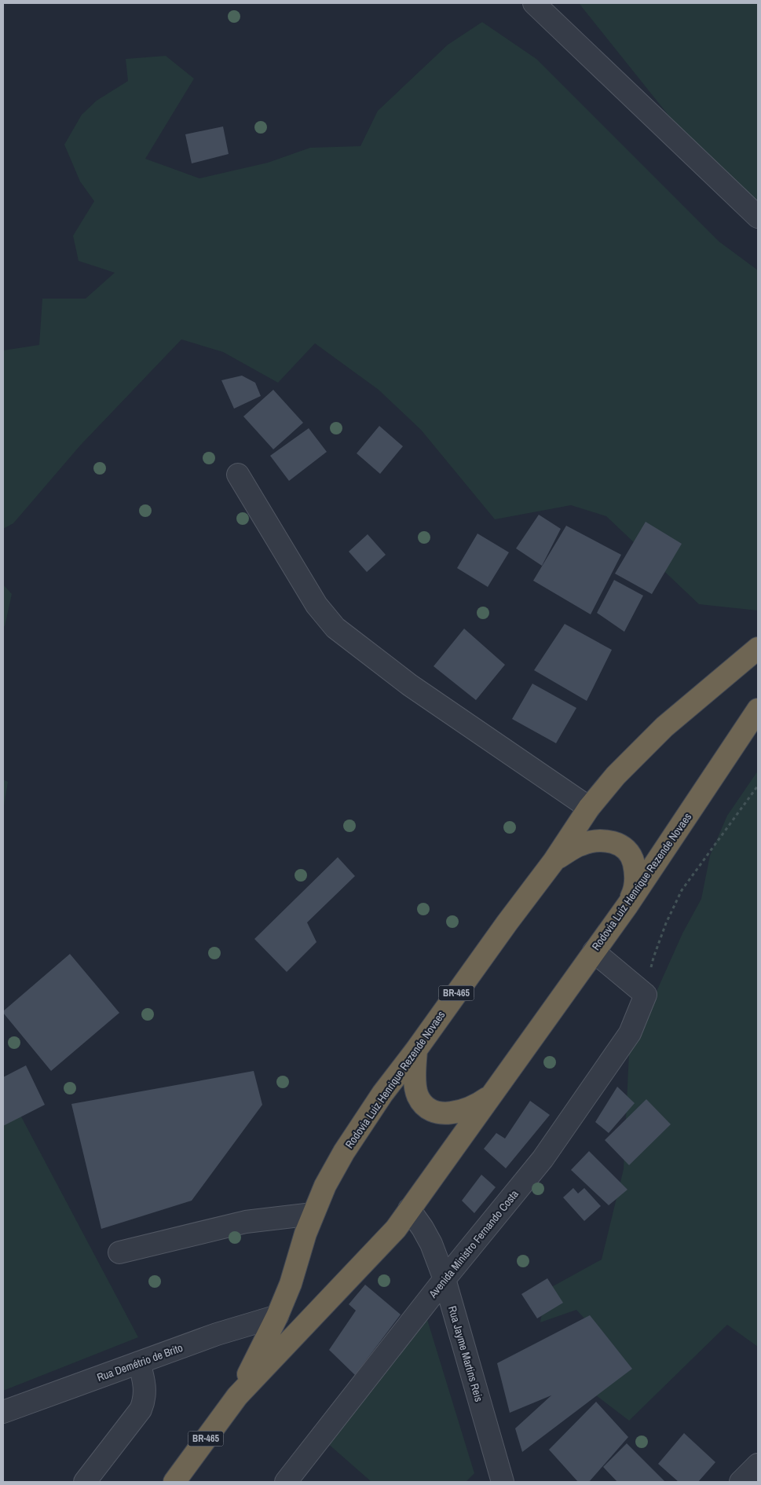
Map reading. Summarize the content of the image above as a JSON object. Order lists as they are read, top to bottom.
{
  "streets": {
    "highway": ["Rodovia Luiz Henrique Rezende Novaes", "BR-465"],
    "street": ["Avenida Ministro Fernando Costa", "Rua Jayme Martins Reis", "Rua Demétrio de Brito"]
  },
  "crossings": [
    ["Rodovia Luiz Henrique Rezende Novaes", "Rua Jayme Martins Reis"],
    ["Rodovia Luiz Henrique Rezende Novaes", "Rua Demétrio de Brito"],
    ["Avenida Ministro Fernando Costa", "Rua Jayme Martins Reis"]
  ]
}
